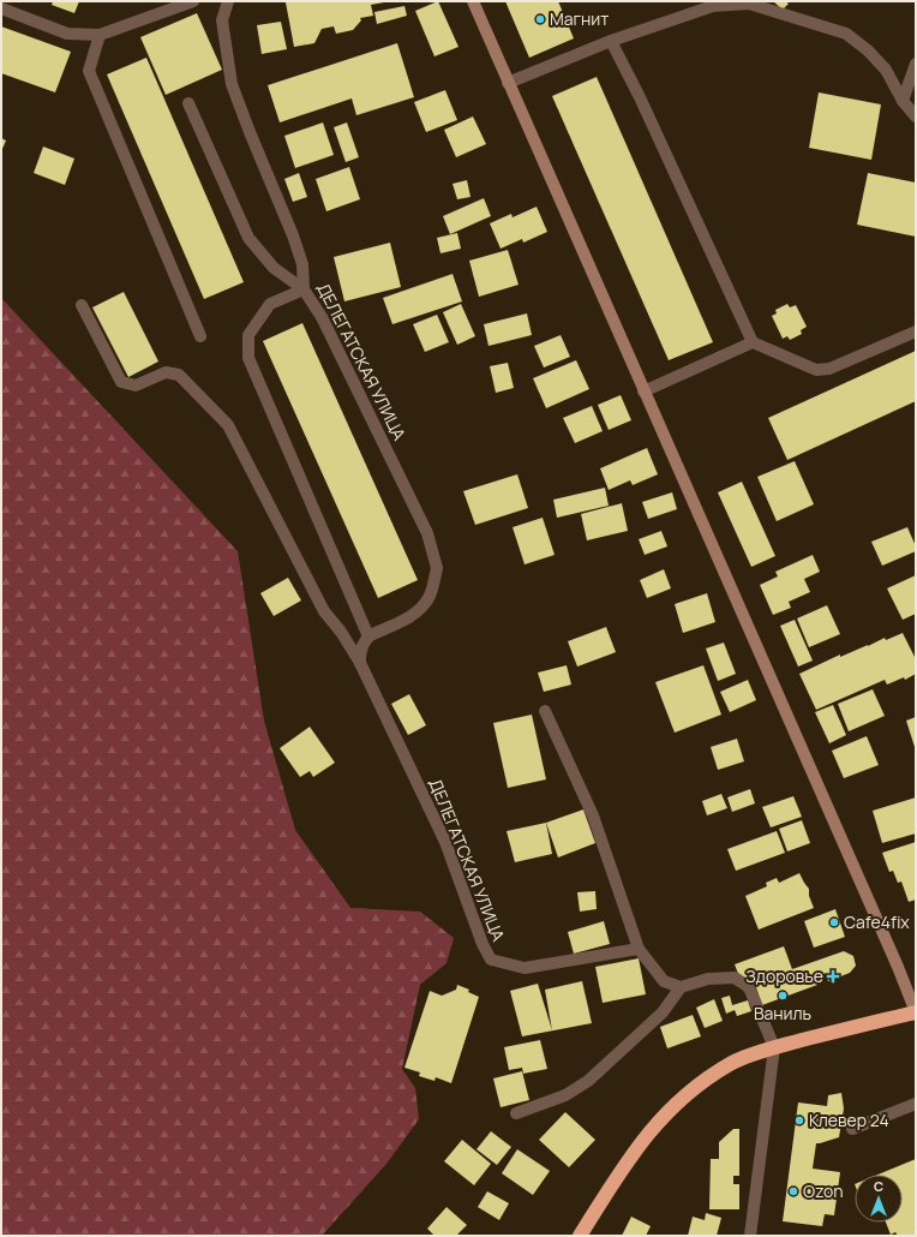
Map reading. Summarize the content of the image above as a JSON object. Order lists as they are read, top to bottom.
{
  "streets": {
    "street": ["ДЕЛЕГАТСКАЯ УЛИЦА"]
  },
  "places": {
    "other": [
      "Магнит",
      "Cafe4fix",
      "Ваниль",
      "Клевер 24",
      "Ozon"
    ],
    "health": ["Здоровье"]
  },
  "north": "top"
}
